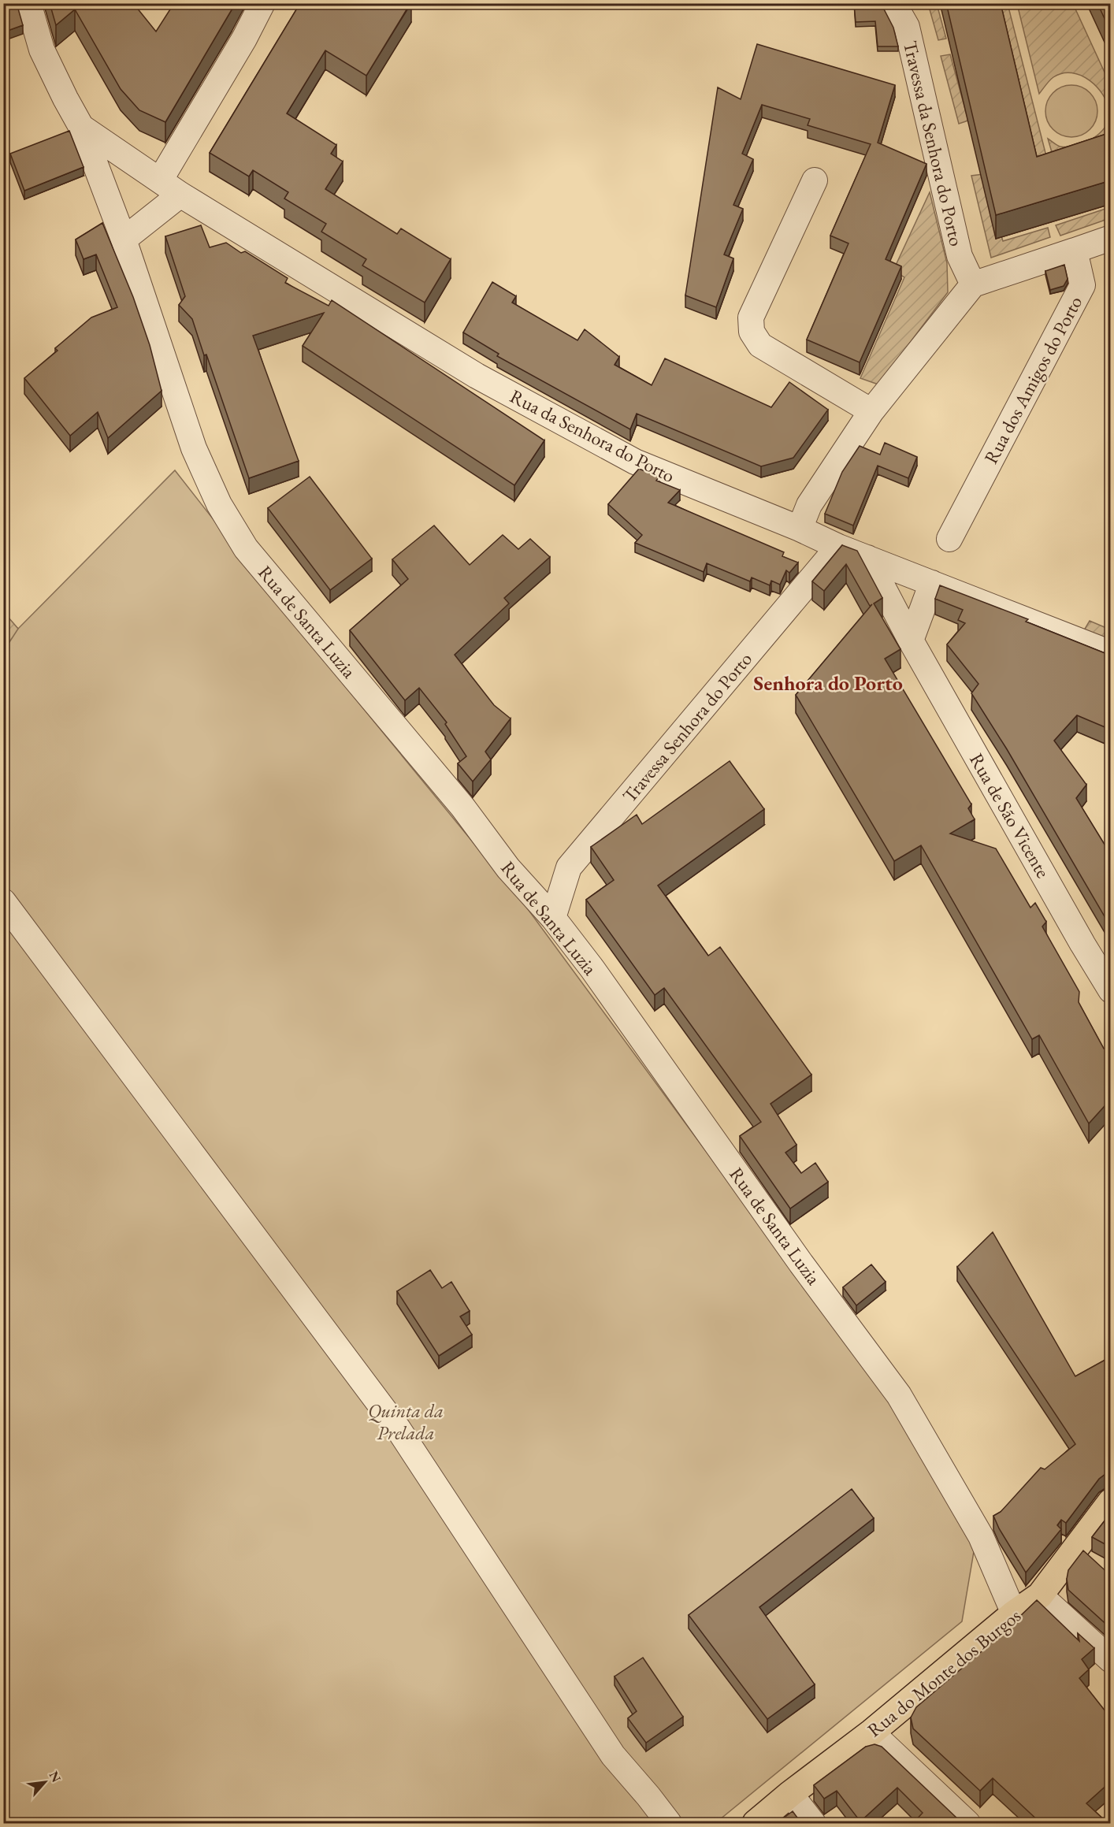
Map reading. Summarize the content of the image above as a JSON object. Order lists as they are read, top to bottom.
{
  "streets": {
    "main road": ["Rua do Monte dos Burgos"],
    "street": [
      "Travessa da Senhora do Porto",
      "Rua dos Amigos do Porto",
      "Rua da Senhora do Porto",
      "Rua de Santa Luzia",
      "Travessa Senhora do Porto",
      "Rua de São Vicente"
    ]
  },
  "crossings": [
    ["Rua da Senhora do Porto", "Rua de Santa Luzia"],
    ["Rua da Senhora do Porto", "Travessa Senhora do Porto"],
    ["Rua da Senhora do Porto", "Rua de São Vicente"],
    ["Rua de Santa Luzia", "Travessa Senhora do Porto"],
    ["Rua de Santa Luzia", "Rua do Monte dos Burgos"]
  ],
  "districts": ["Senhora do Porto"],
  "parks": ["Quinta da Prelada"],
  "north": "top right"
}
